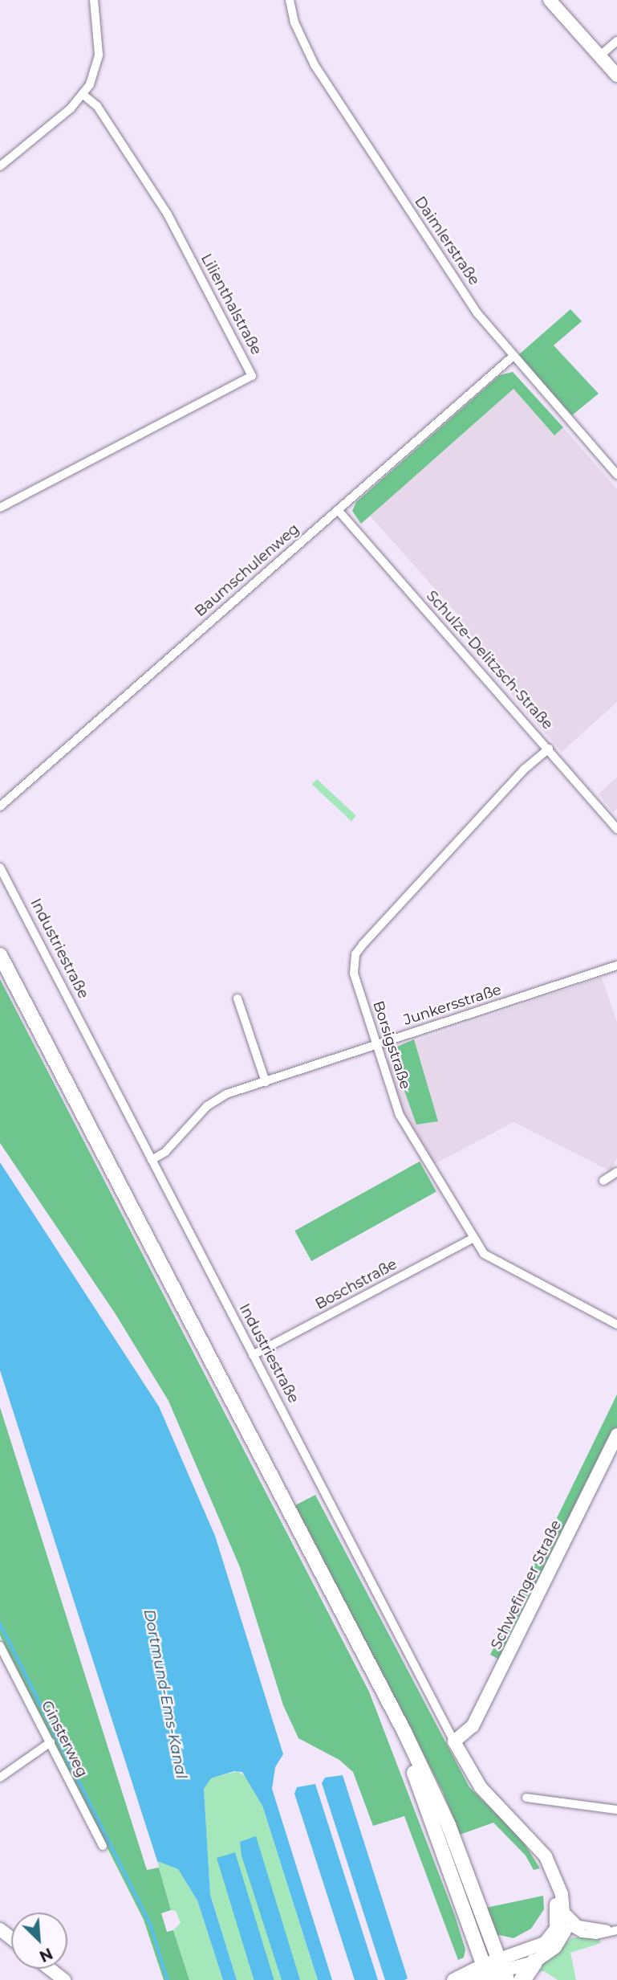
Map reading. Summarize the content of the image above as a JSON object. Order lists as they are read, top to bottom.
{
  "streets": {
    "street": [
      "Daimlerstraße",
      "Lilienthalstraße",
      "Baumschulenweg",
      "Schulze-Delitzsch-Straße",
      "Industriestraße",
      "Junkersstraße",
      "Borsigstraße",
      "Boschstraße",
      "Schwefinger Straße",
      "Ginsterweg"
    ]
  },
  "crossings": [
    ["Daimlerstraße", "Baumschulenweg"],
    ["Baumschulenweg", "Schulze-Delitzsch-Straße"],
    ["Schulze-Delitzsch-Straße", "Borsigstraße"],
    ["Industriestraße", "Junkersstraße"],
    ["Industriestraße", "Boschstraße"],
    ["Industriestraße", "Schwefinger Straße"],
    ["Junkersstraße", "Borsigstraße"],
    ["Borsigstraße", "Boschstraße"]
  ],
  "water": ["Dortmund-Ems-Kanal"],
  "north": "bottom right"
}
